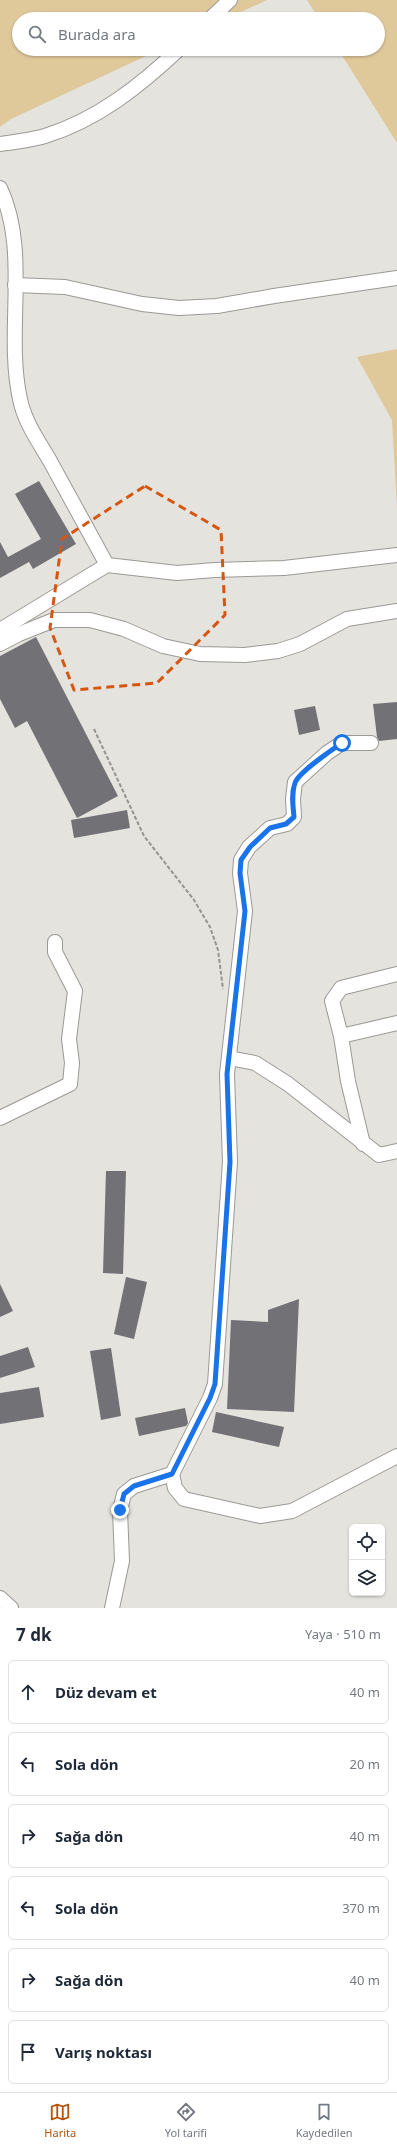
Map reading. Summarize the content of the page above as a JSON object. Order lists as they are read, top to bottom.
{
  "page": {
    "search": "Burada ara",
    "heading": ["7 dk", "Yaya · 510 m"],
    "list": [
      ["Düz devam et", "40 m"],
      ["Sola dön", "20 m"],
      ["Sağa dön", "40 m"],
      ["Sola dön", "370 m"],
      ["Sağa dön", "40 m"],
      "Varış noktası"
    ],
    "nav": ["Harita", "Yol tarifi", "Kaydedilen"]
  }
}
